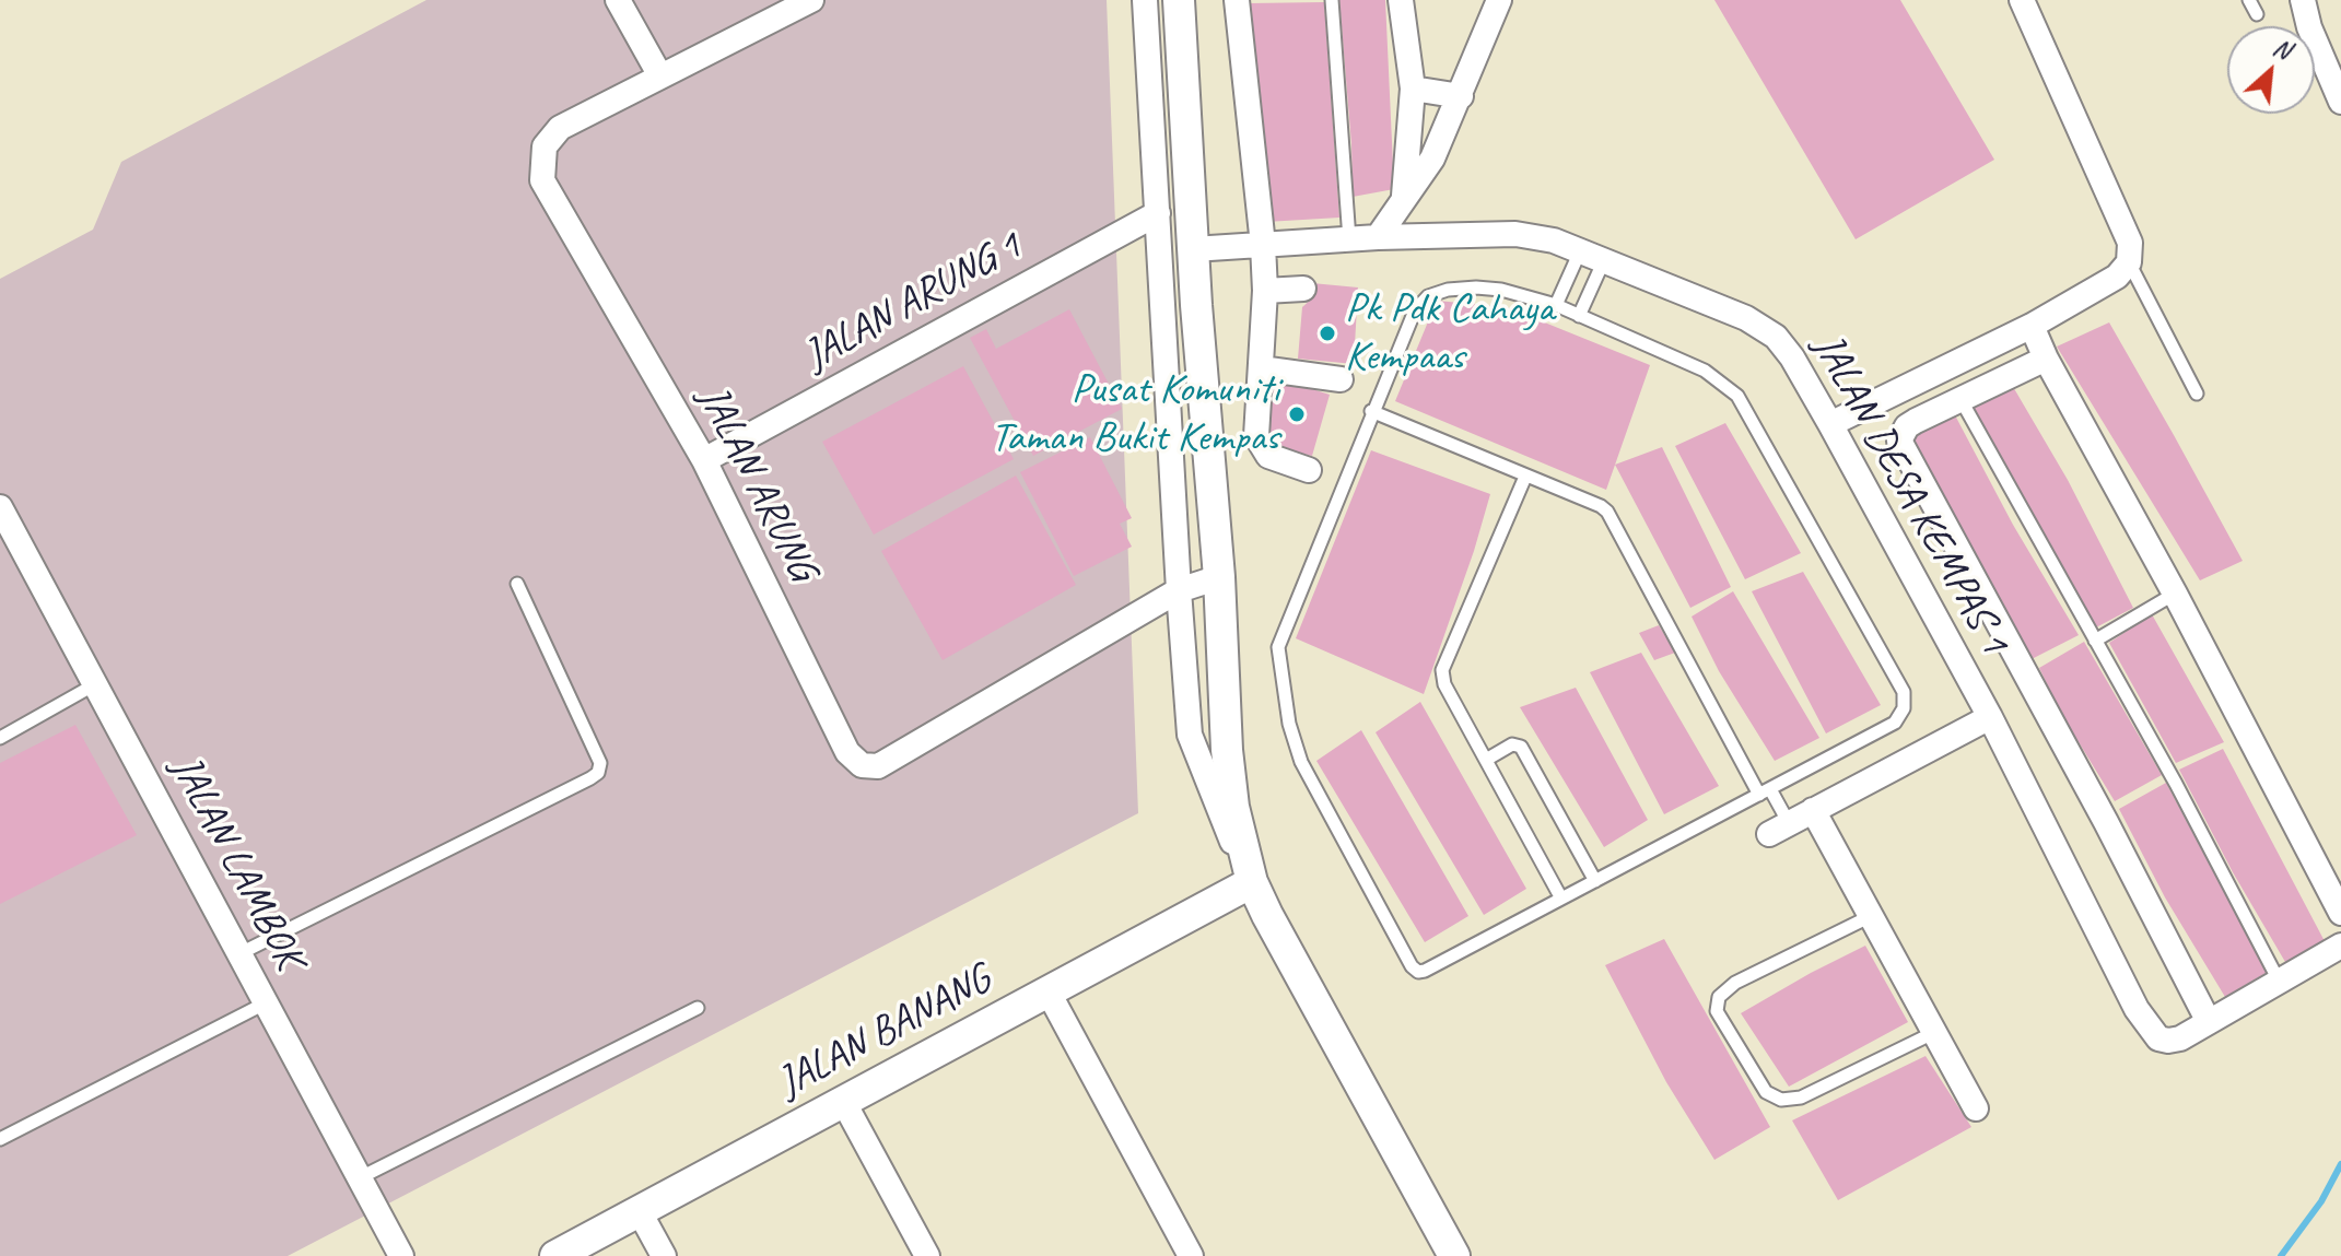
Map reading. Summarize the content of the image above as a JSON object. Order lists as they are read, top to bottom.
{
  "streets": {
    "street": [
      "JALAN ARUNG 1",
      "JALAN ARUNG",
      "JALAN DESA KEMPAS 1",
      "JALAN LAMBOK",
      "JALAN BANANG"
    ]
  },
  "crossings": [
    ["JALAN ARUNG 1", "JALAN ARUNG"]
  ],
  "places": ["Pk Pdk Cahaya Kempaas", "Pusat Komuniti Taman Bukit Kempas"],
  "north": "top right"
}
